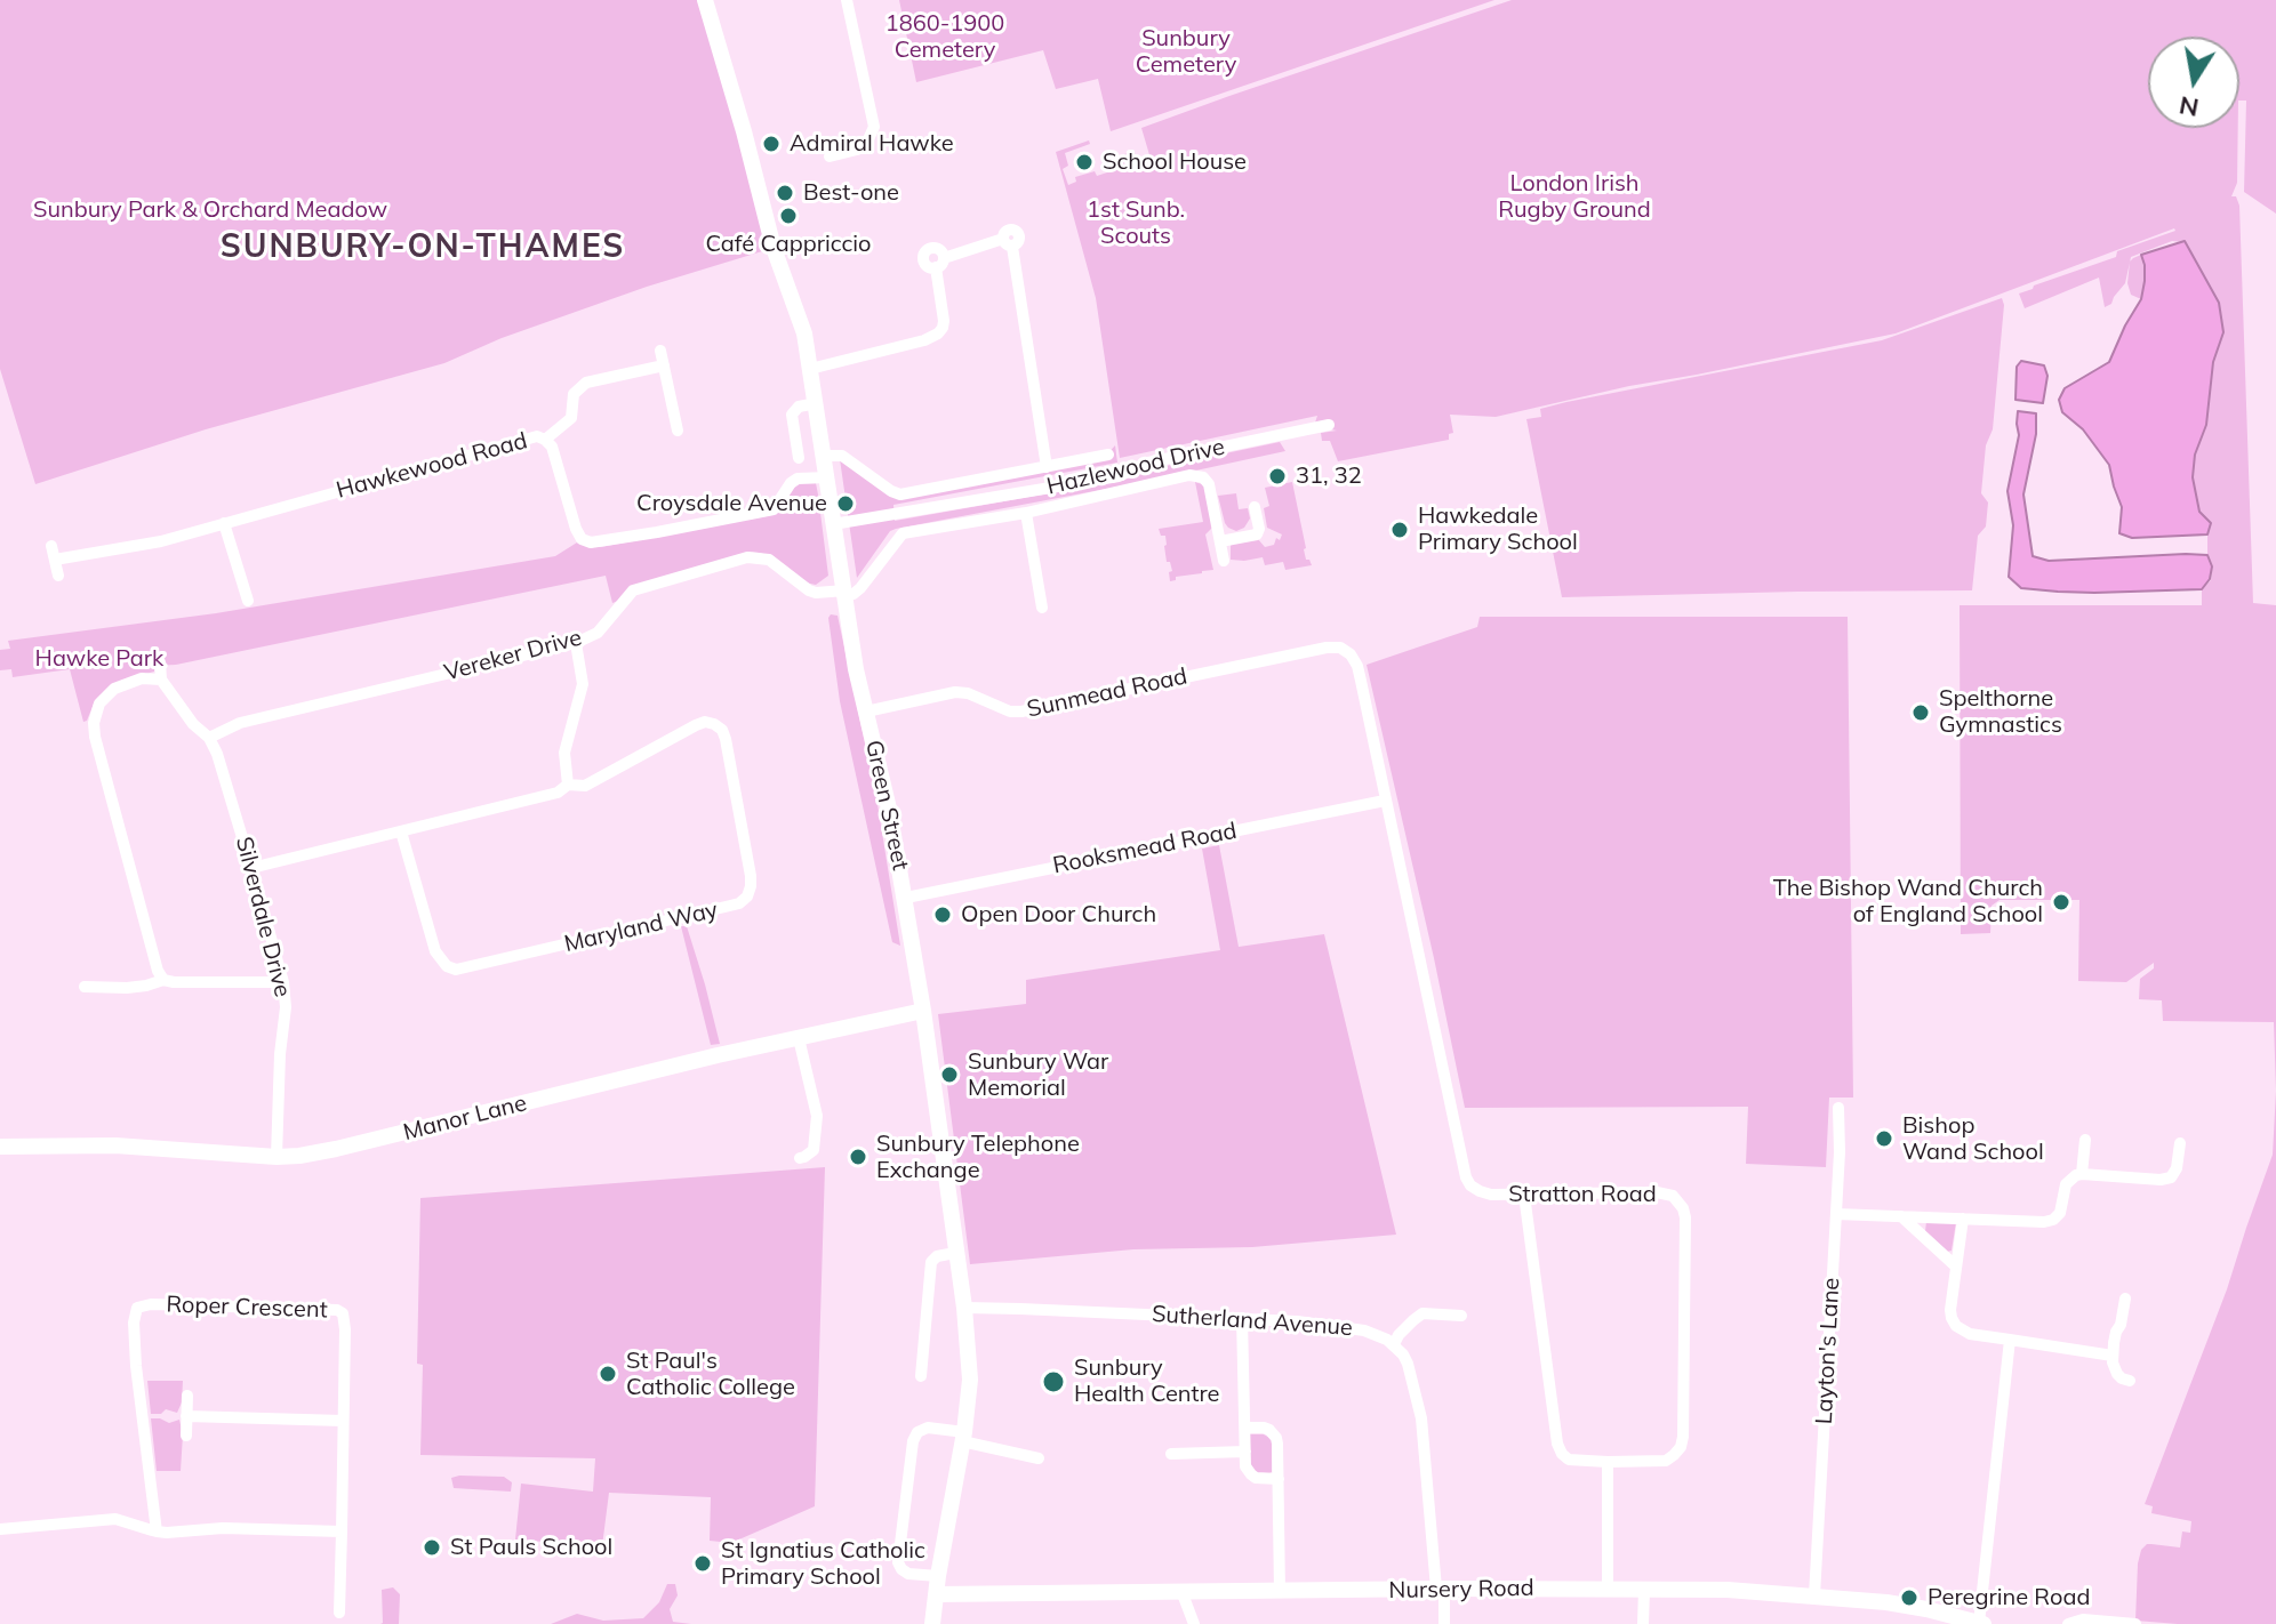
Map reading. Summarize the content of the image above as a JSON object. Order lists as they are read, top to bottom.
{
  "streets": {
    "street": [
      "Hawkewood Road",
      "Hazlewood Drive",
      "Vereker Drive",
      "Sunmead Road",
      "Green Street",
      "Rooksmead Road",
      "Silverdale Drive",
      "Maryland Way",
      "Manor Lane",
      "Stratton Road",
      "Roper Crescent",
      "Sutherland Avenue",
      "Layton's Lane",
      "Nursery Road"
    ]
  },
  "crossings": [
    ["Hawkewood Road", "Green Street"],
    ["Hazlewood Drive", "Green Street"],
    ["Vereker Drive", "Green Street"],
    ["Vereker Drive", "Silverdale Drive"],
    ["Sunmead Road", "Green Street"],
    ["Sunmead Road", "Stratton Road"],
    ["Green Street", "Rooksmead Road"],
    ["Green Street", "Manor Lane"],
    ["Green Street", "Sutherland Avenue"],
    ["Green Street", "Nursery Road"],
    ["Rooksmead Road", "Stratton Road"],
    ["Silverdale Drive", "Maryland Way"],
    ["Silverdale Drive", "Manor Lane"],
    ["Layton's Lane", "Nursery Road"]
  ],
  "districts": ["SUNBURY-ON-THAMES"],
  "parks": [
    "1860-1900 Cemetery",
    "Sunbury Cemetery",
    "London Irish Rugby Ground",
    "Sunbury Park & Orchard Meadow",
    "1st Sunb. Scouts",
    "Hawke Park"
  ],
  "places": [
    "Admiral Hawke",
    "School House",
    "Best-one",
    "Café Cappriccio",
    "31, 32",
    "Croysdale Avenue",
    "Hawkedale Primary School",
    "Spelthorne Gymnastics",
    "The Bishop Wand Church of England School",
    "Open Door Church",
    "Sunbury War Memorial",
    "Bishop Wand School",
    "Sunbury Telephone Exchange",
    "St Paul's Catholic College",
    "Sunbury Health Centre",
    "St Pauls School",
    "St Ignatius Catholic Primary School",
    "Peregrine Road"
  ],
  "north": "bottom"
}
